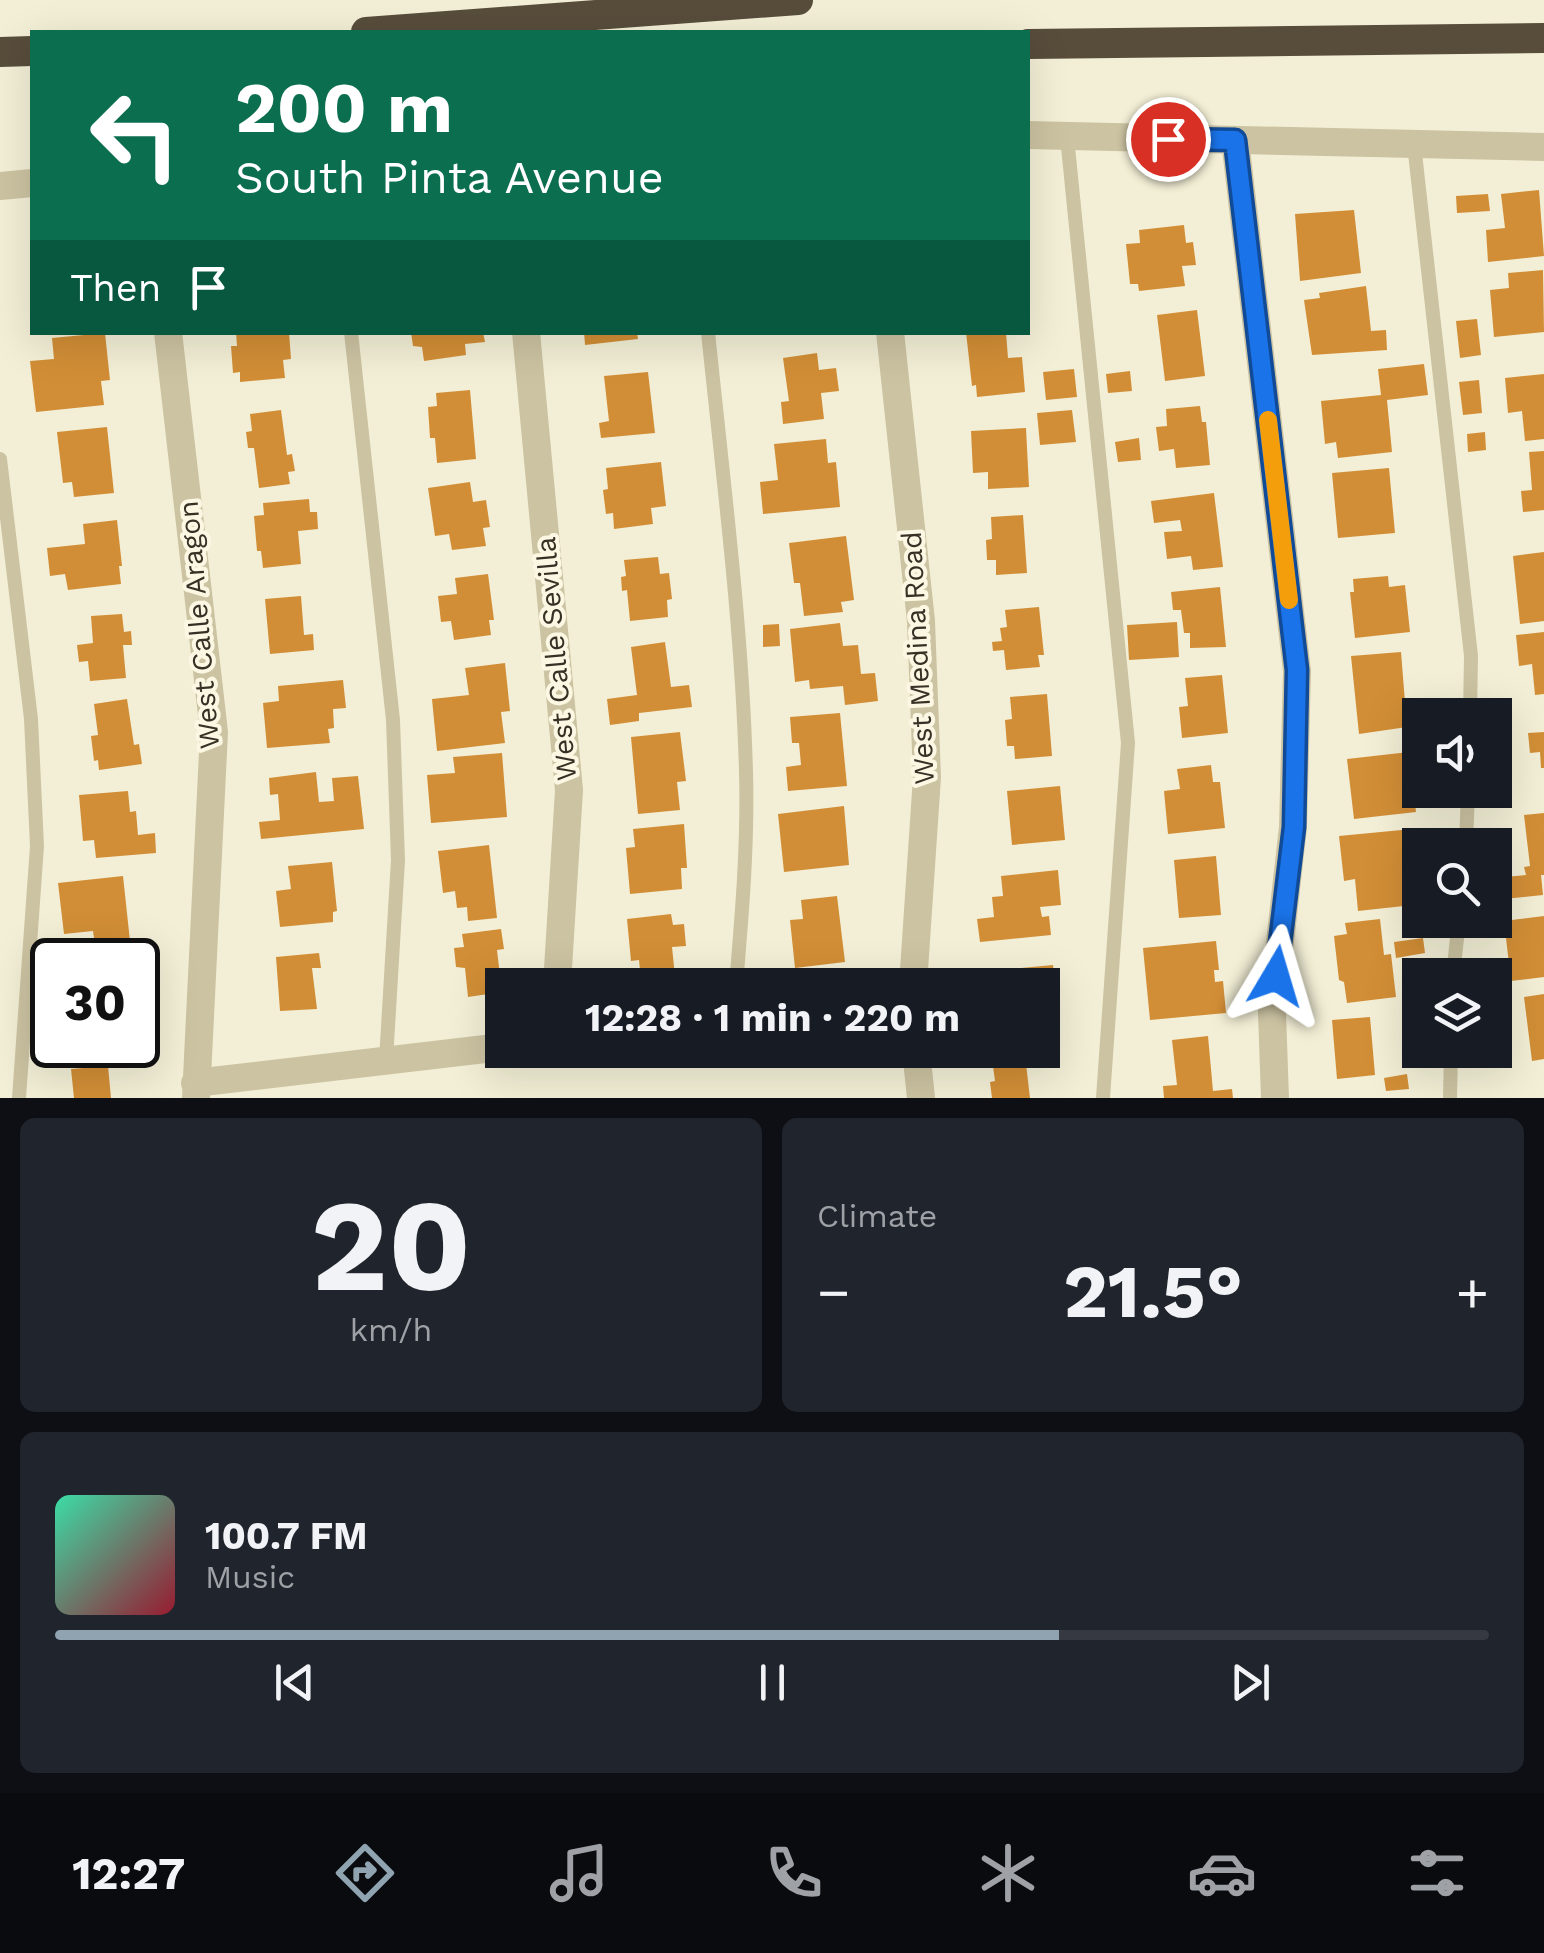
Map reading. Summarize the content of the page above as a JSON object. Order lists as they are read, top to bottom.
{
  "streets": {
    "street": ["West Calle Aragon", "West Medina Road", "West Calle Sevilla"]
  },
  "page": {
    "turn": ["200 m", "South Pinta Avenue"],
    "then": "Then",
    "limit": "30",
    "trip": "12:28 · 1 min · 220 m",
    "tile": [
      ["20", "km/h"],
      "Climate"
    ],
    "heat": ["−", "21.5°", "+"],
    "song": ["100.7 FM", "Music"],
    "tabs": "12:27"
  }
}
